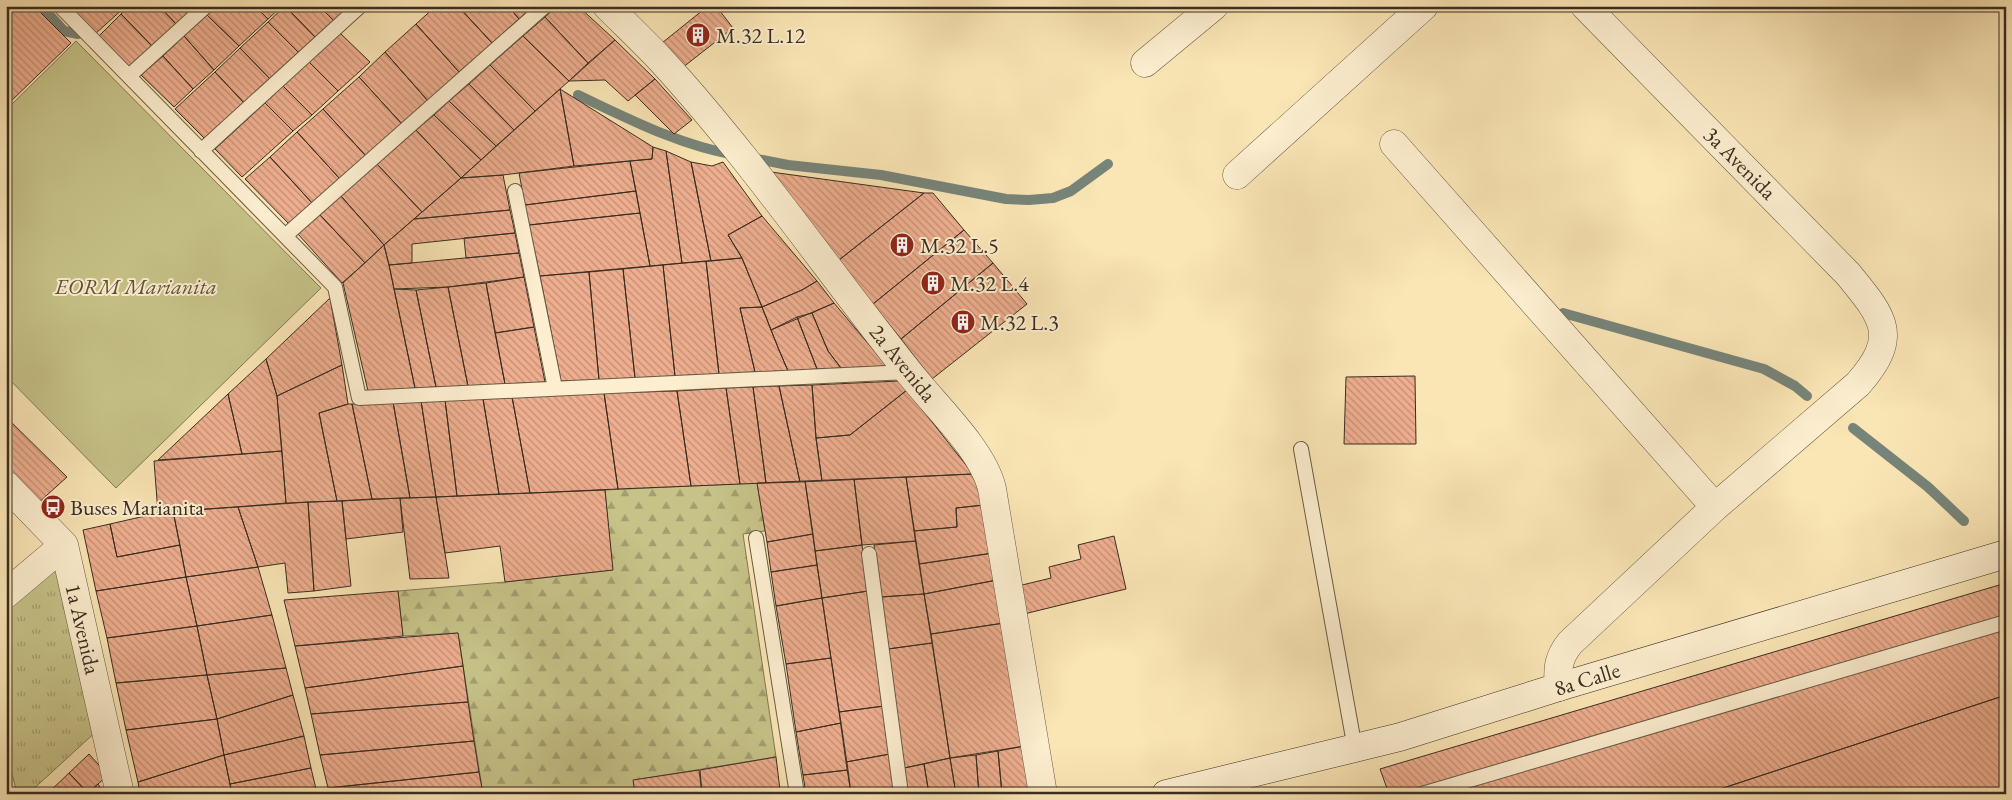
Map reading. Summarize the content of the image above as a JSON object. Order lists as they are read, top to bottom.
{
  "streets": {
    "street": [
      "3a Avenida",
      "2a Avenida",
      "1a Avenida",
      "8a Calle"
    ]
  },
  "parks": ["EORM Marianita"],
  "places": {
    "building": [
      "M.32 L.12",
      "M.32 L.5",
      "M.32 L.4",
      "M.32 L.3"
    ],
    "bus stop": ["Buses Marianita"]
  }
}
